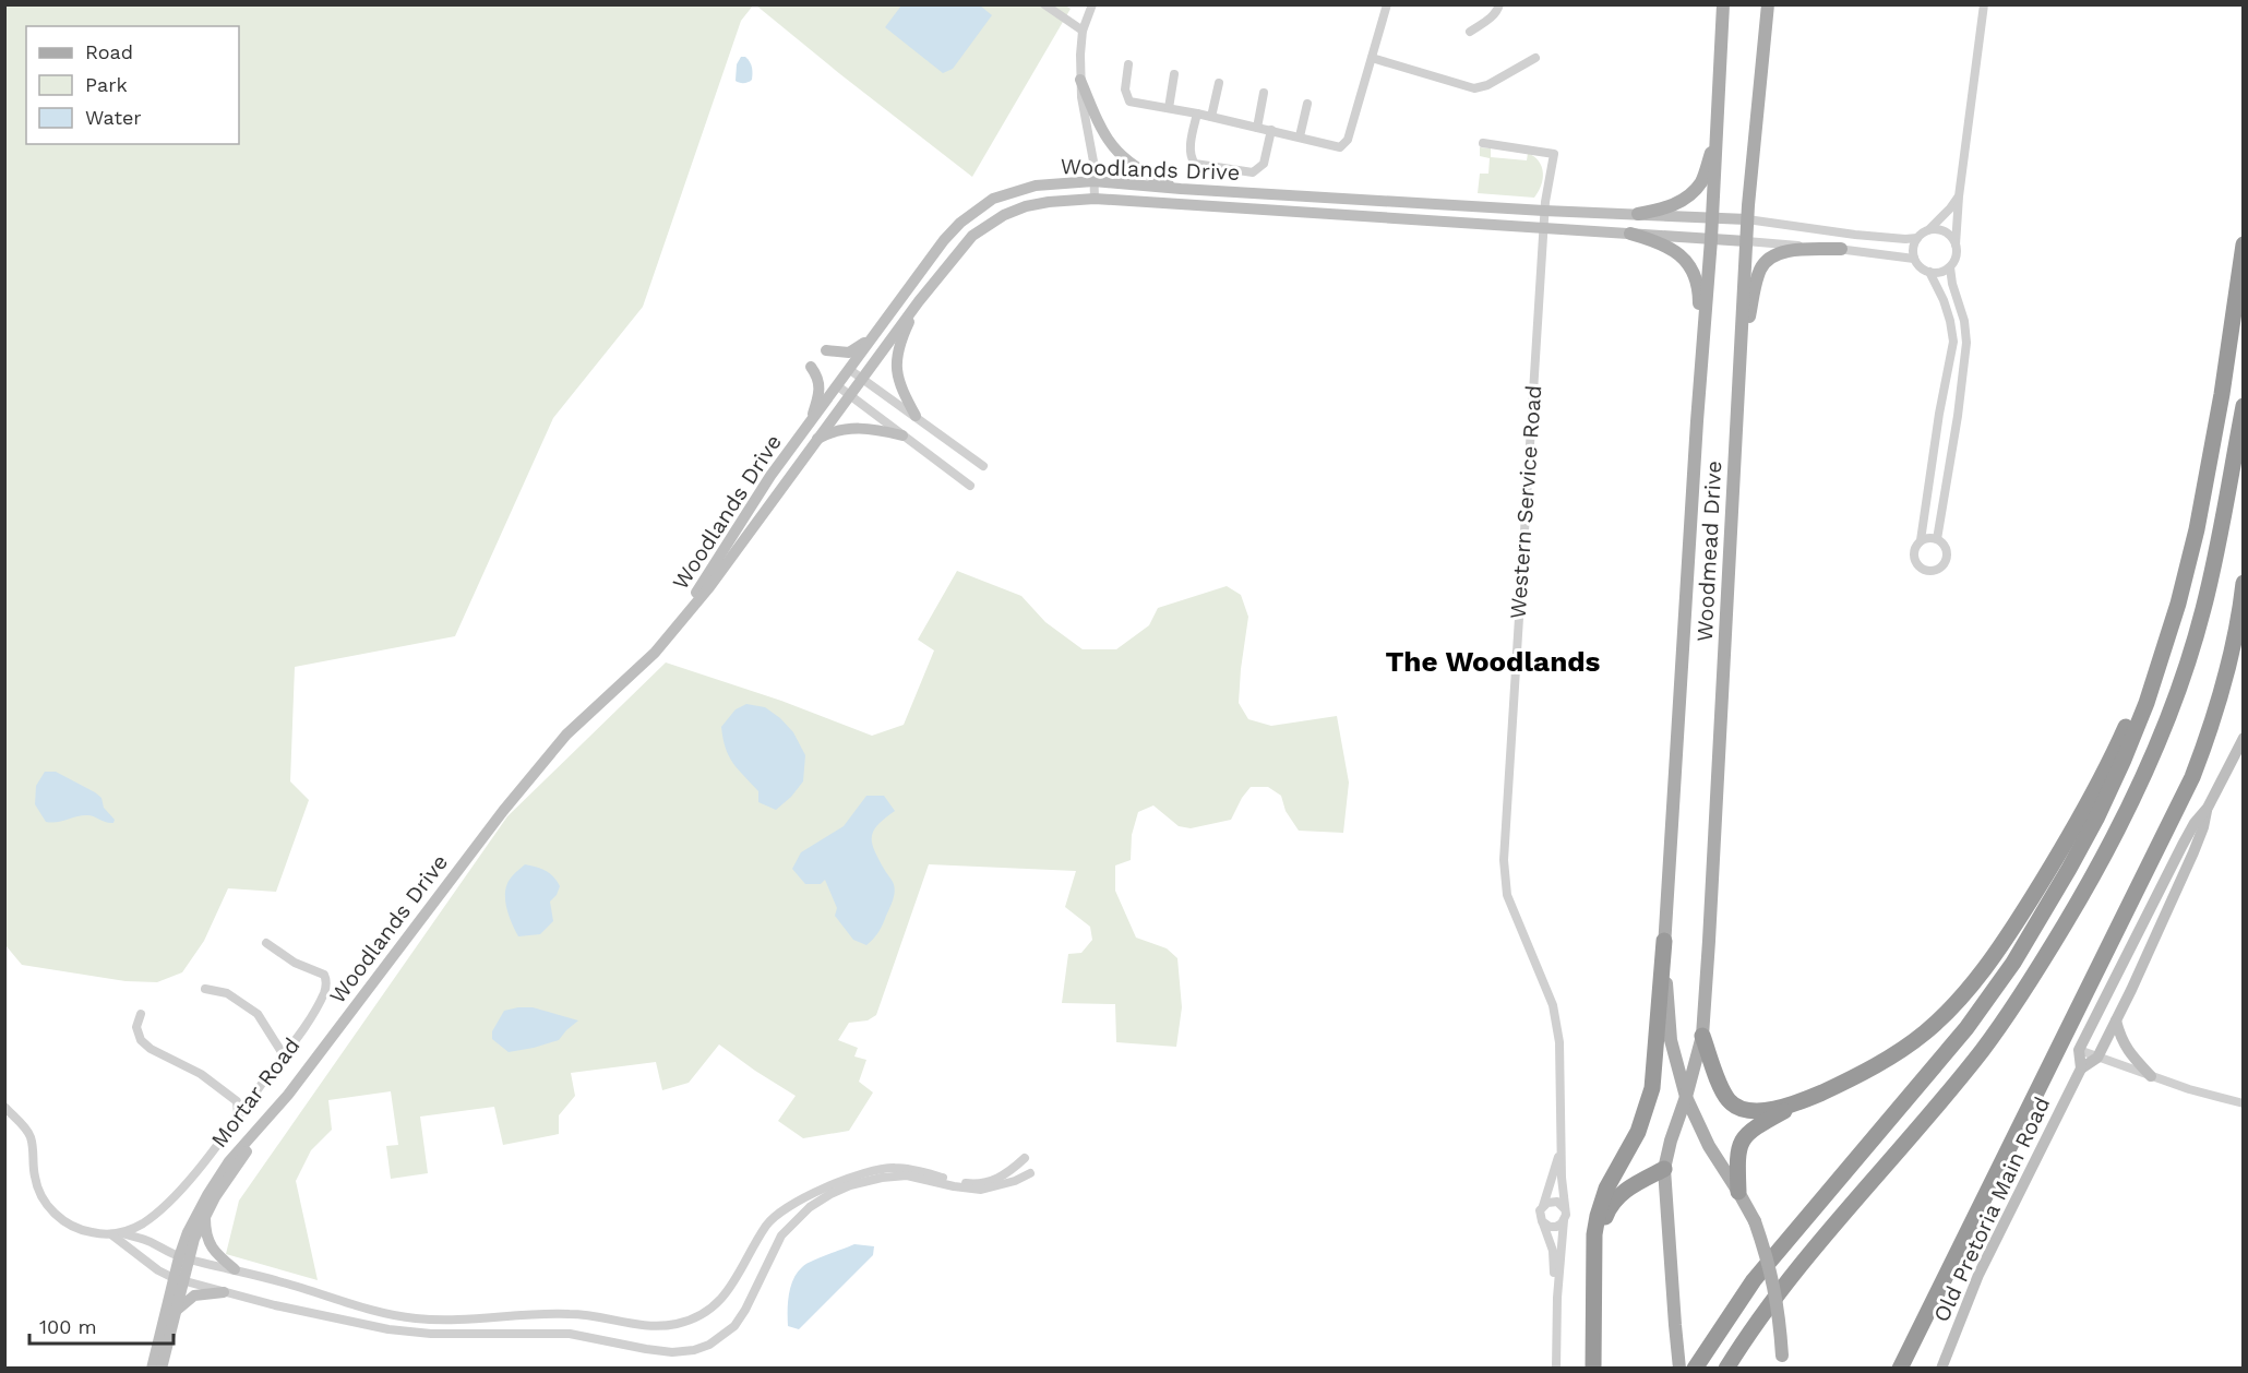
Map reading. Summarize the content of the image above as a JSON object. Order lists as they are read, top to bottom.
{
  "streets": {
    "main road": ["Woodlands Drive", "Woodmead Drive", "Old Pretoria Main Road"],
    "street": ["Western Service Road", "Mortar Road"]
  },
  "crossings": [
    ["Woodlands Drive", "Western Service Road"],
    ["Woodlands Drive", "Woodmead Drive"]
  ],
  "districts": ["The Woodlands"],
  "legend": ["Road", "Park", "Water"],
  "scale_bar": "100 m"
}
